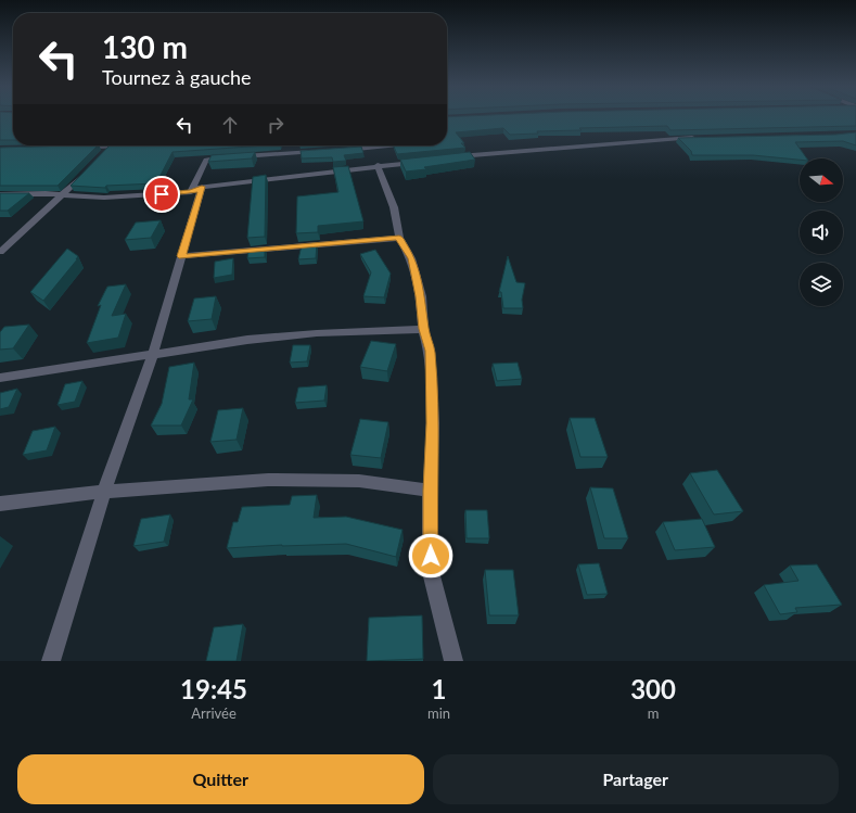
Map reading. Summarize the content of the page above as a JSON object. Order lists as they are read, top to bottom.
{
  "north": "right",
  "page": {
    "turn": ["130 m", "Tournez à gauche"],
    "eta": [
      "19:45",
      "Arrivée",
      "1",
      "min",
      "300",
      "m"
    ],
    "buttons": ["Quitter", "Partager"]
  }
}
